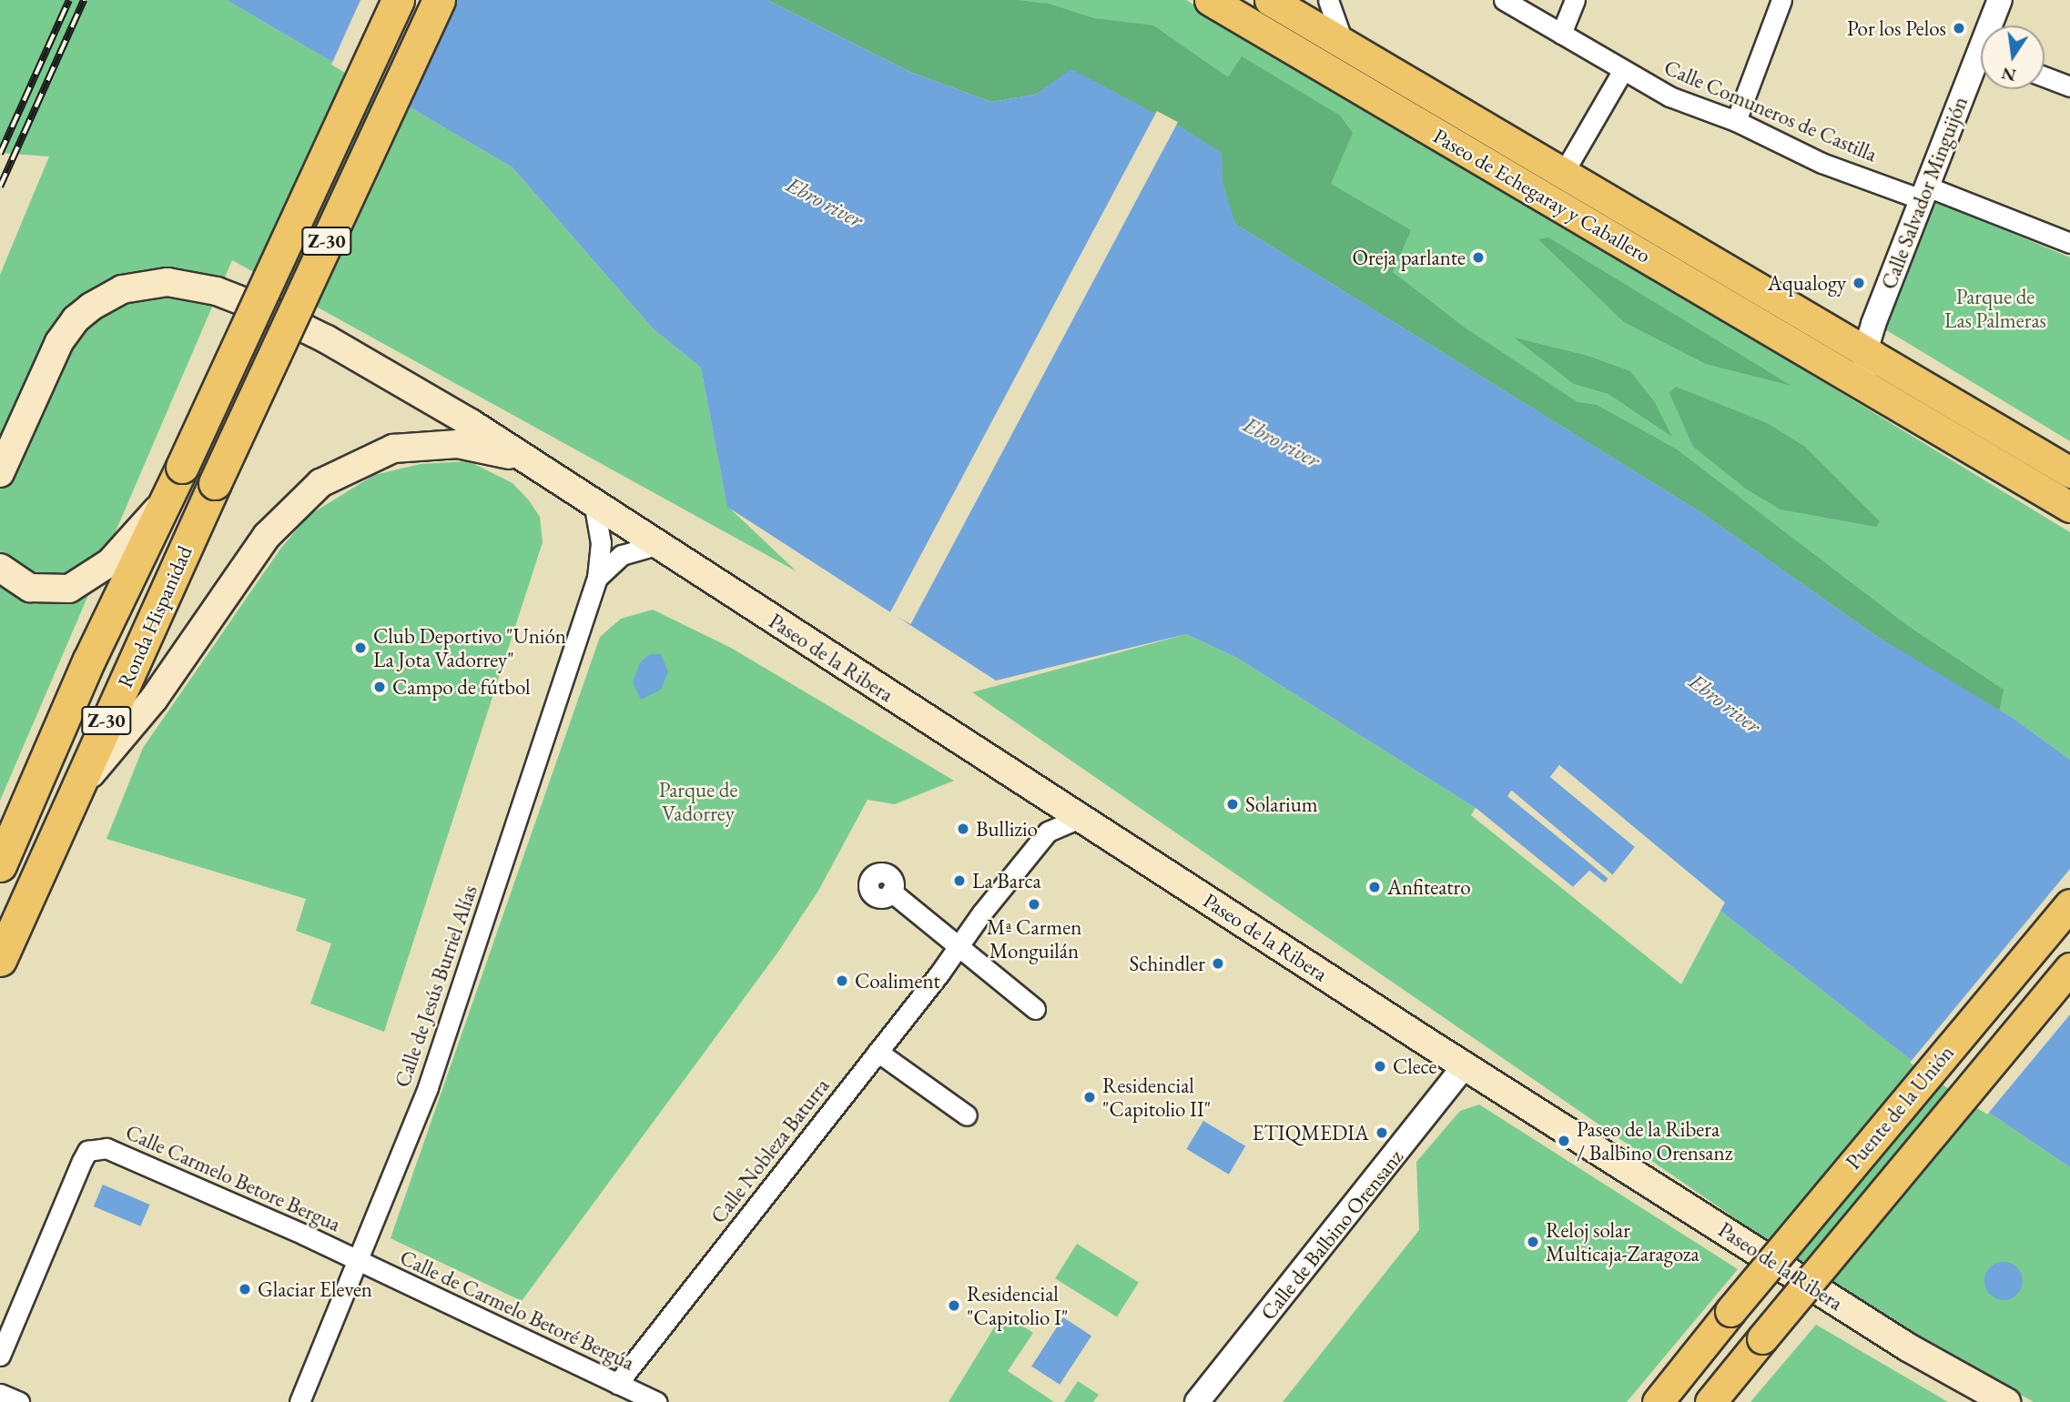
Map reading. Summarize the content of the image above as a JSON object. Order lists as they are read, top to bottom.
{
  "streets": {
    "highway": ["Z-30", "Ronda Hispanidad"],
    "main road": ["Paseo de Echegaray y Caballero", "Paseo de la Ribera", "Puente de la Unión"],
    "street": [
      "Calle Comuneros de Castilla",
      "Calle Salvador Minguijón",
      "Calle de Jesús Burriel Alías",
      "Calle Nobleza Baturra",
      "Calle Carmelo Betore Bergua",
      "Calle de Balbino Orensanz",
      "Calle de Carmelo Betoré Bergúa"
    ]
  },
  "crossings": [
    ["Calle Comuneros de Castilla", "Calle Salvador Minguijón"],
    ["Calle Salvador Minguijón", "Paseo de Echegaray y Caballero"],
    ["Paseo de la Ribera", "Calle de Jesús Burriel Alías"],
    ["Paseo de la Ribera", "Calle Nobleza Baturra"],
    ["Paseo de la Ribera", "Calle de Balbino Orensanz"],
    ["Calle de Jesús Burriel Alías", "Calle Carmelo Betore Bergua"],
    ["Calle de Jesús Burriel Alías", "Calle de Carmelo Betoré Bergúa"],
    ["Calle Nobleza Baturra", "Calle de Carmelo Betoré Bergúa"],
    ["Calle Carmelo Betore Bergua", "Calle de Carmelo Betoré Bergúa"]
  ],
  "water": ["Ebro river"],
  "parks": ["Parque de Las Palmeras", "Parque de Vadorrey"],
  "places": [
    "Por los Pelos",
    "Oreja parlante",
    "Aqualogy",
    "Club Deportivo \"Unión La Jota Vadorrey\"",
    "Campo de fútbol",
    "Solarium",
    "Bullizio",
    "La Barca",
    "Anfiteatro",
    "Mª Carmen Monguilán",
    "Schindler",
    "Coaliment",
    "Clece",
    "Residencial \"Capitolio II\"",
    "ETIQMEDIA",
    "Paseo de la Ribera / Balbino Orensanz",
    "Reloj solar Multicaja-Zaragoza",
    "Glaciar Eleven",
    "Residencial \"Capitolio I\""
  ],
  "north": "bottom"
}
